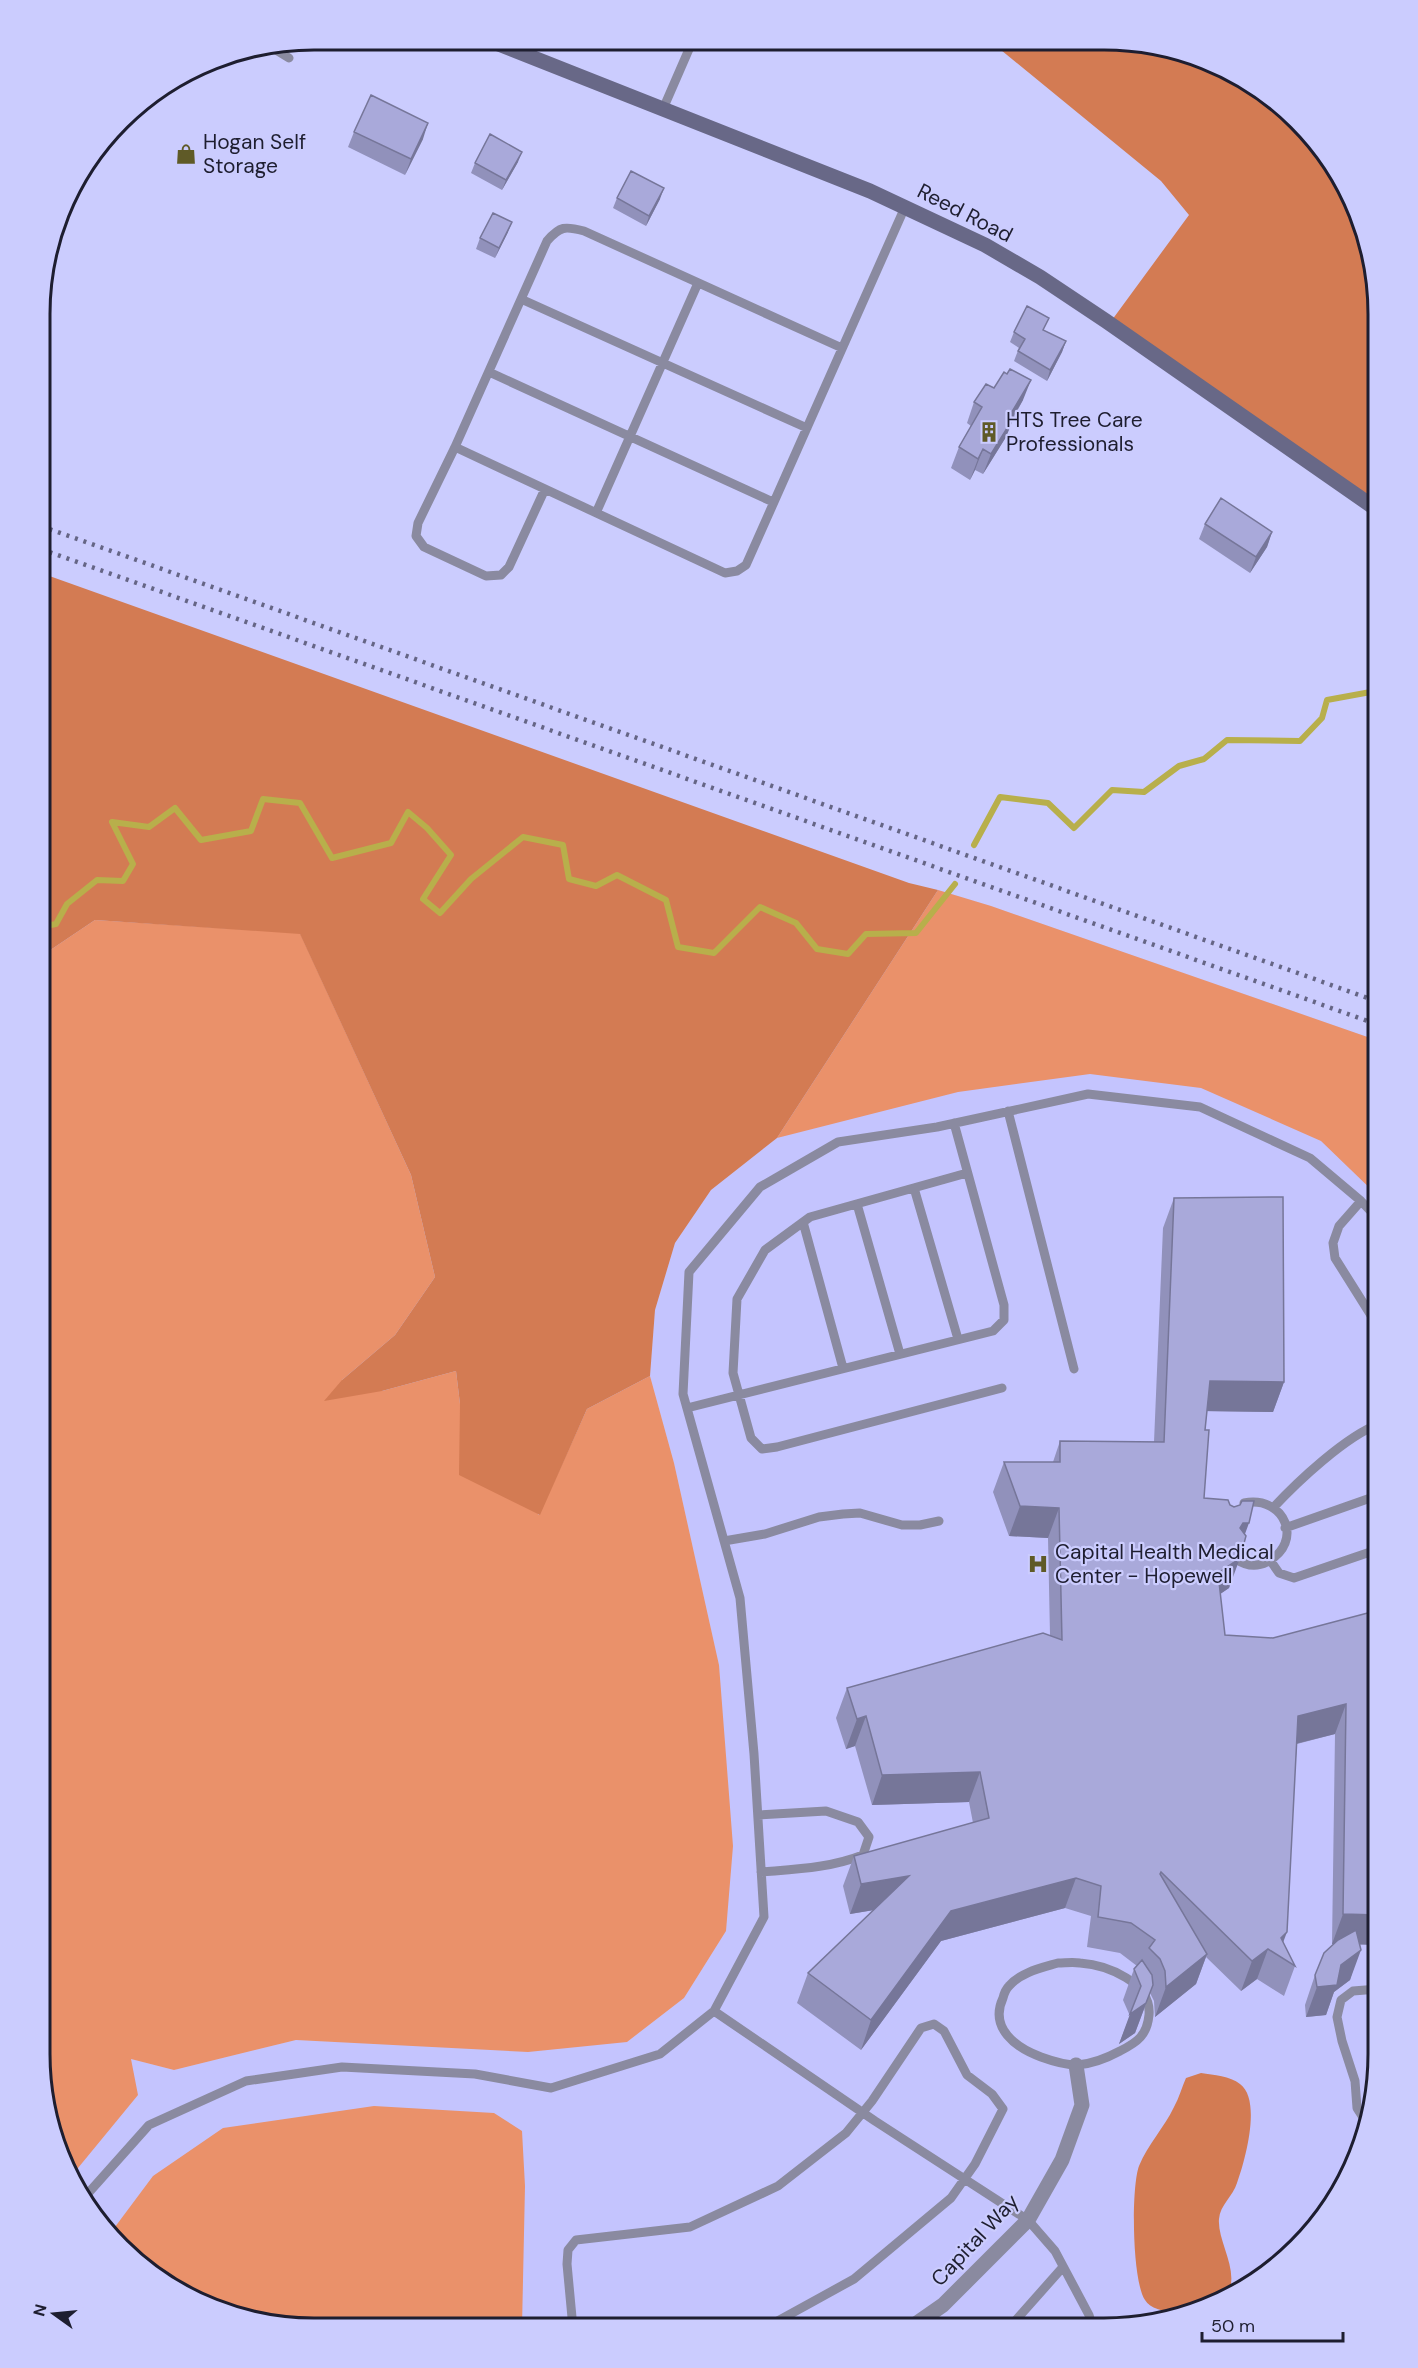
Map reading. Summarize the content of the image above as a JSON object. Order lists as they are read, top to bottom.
{
  "streets": {
    "street": ["Reed Road", "Capital Way"]
  },
  "places": {
    "shop": ["Hogan Self Storage"],
    "building": ["HTS Tree Care Professionals"],
    "hospital": ["Capital Health Medical Center - Hopewell"]
  },
  "scale_bar": "50 m",
  "north": "left"
}
